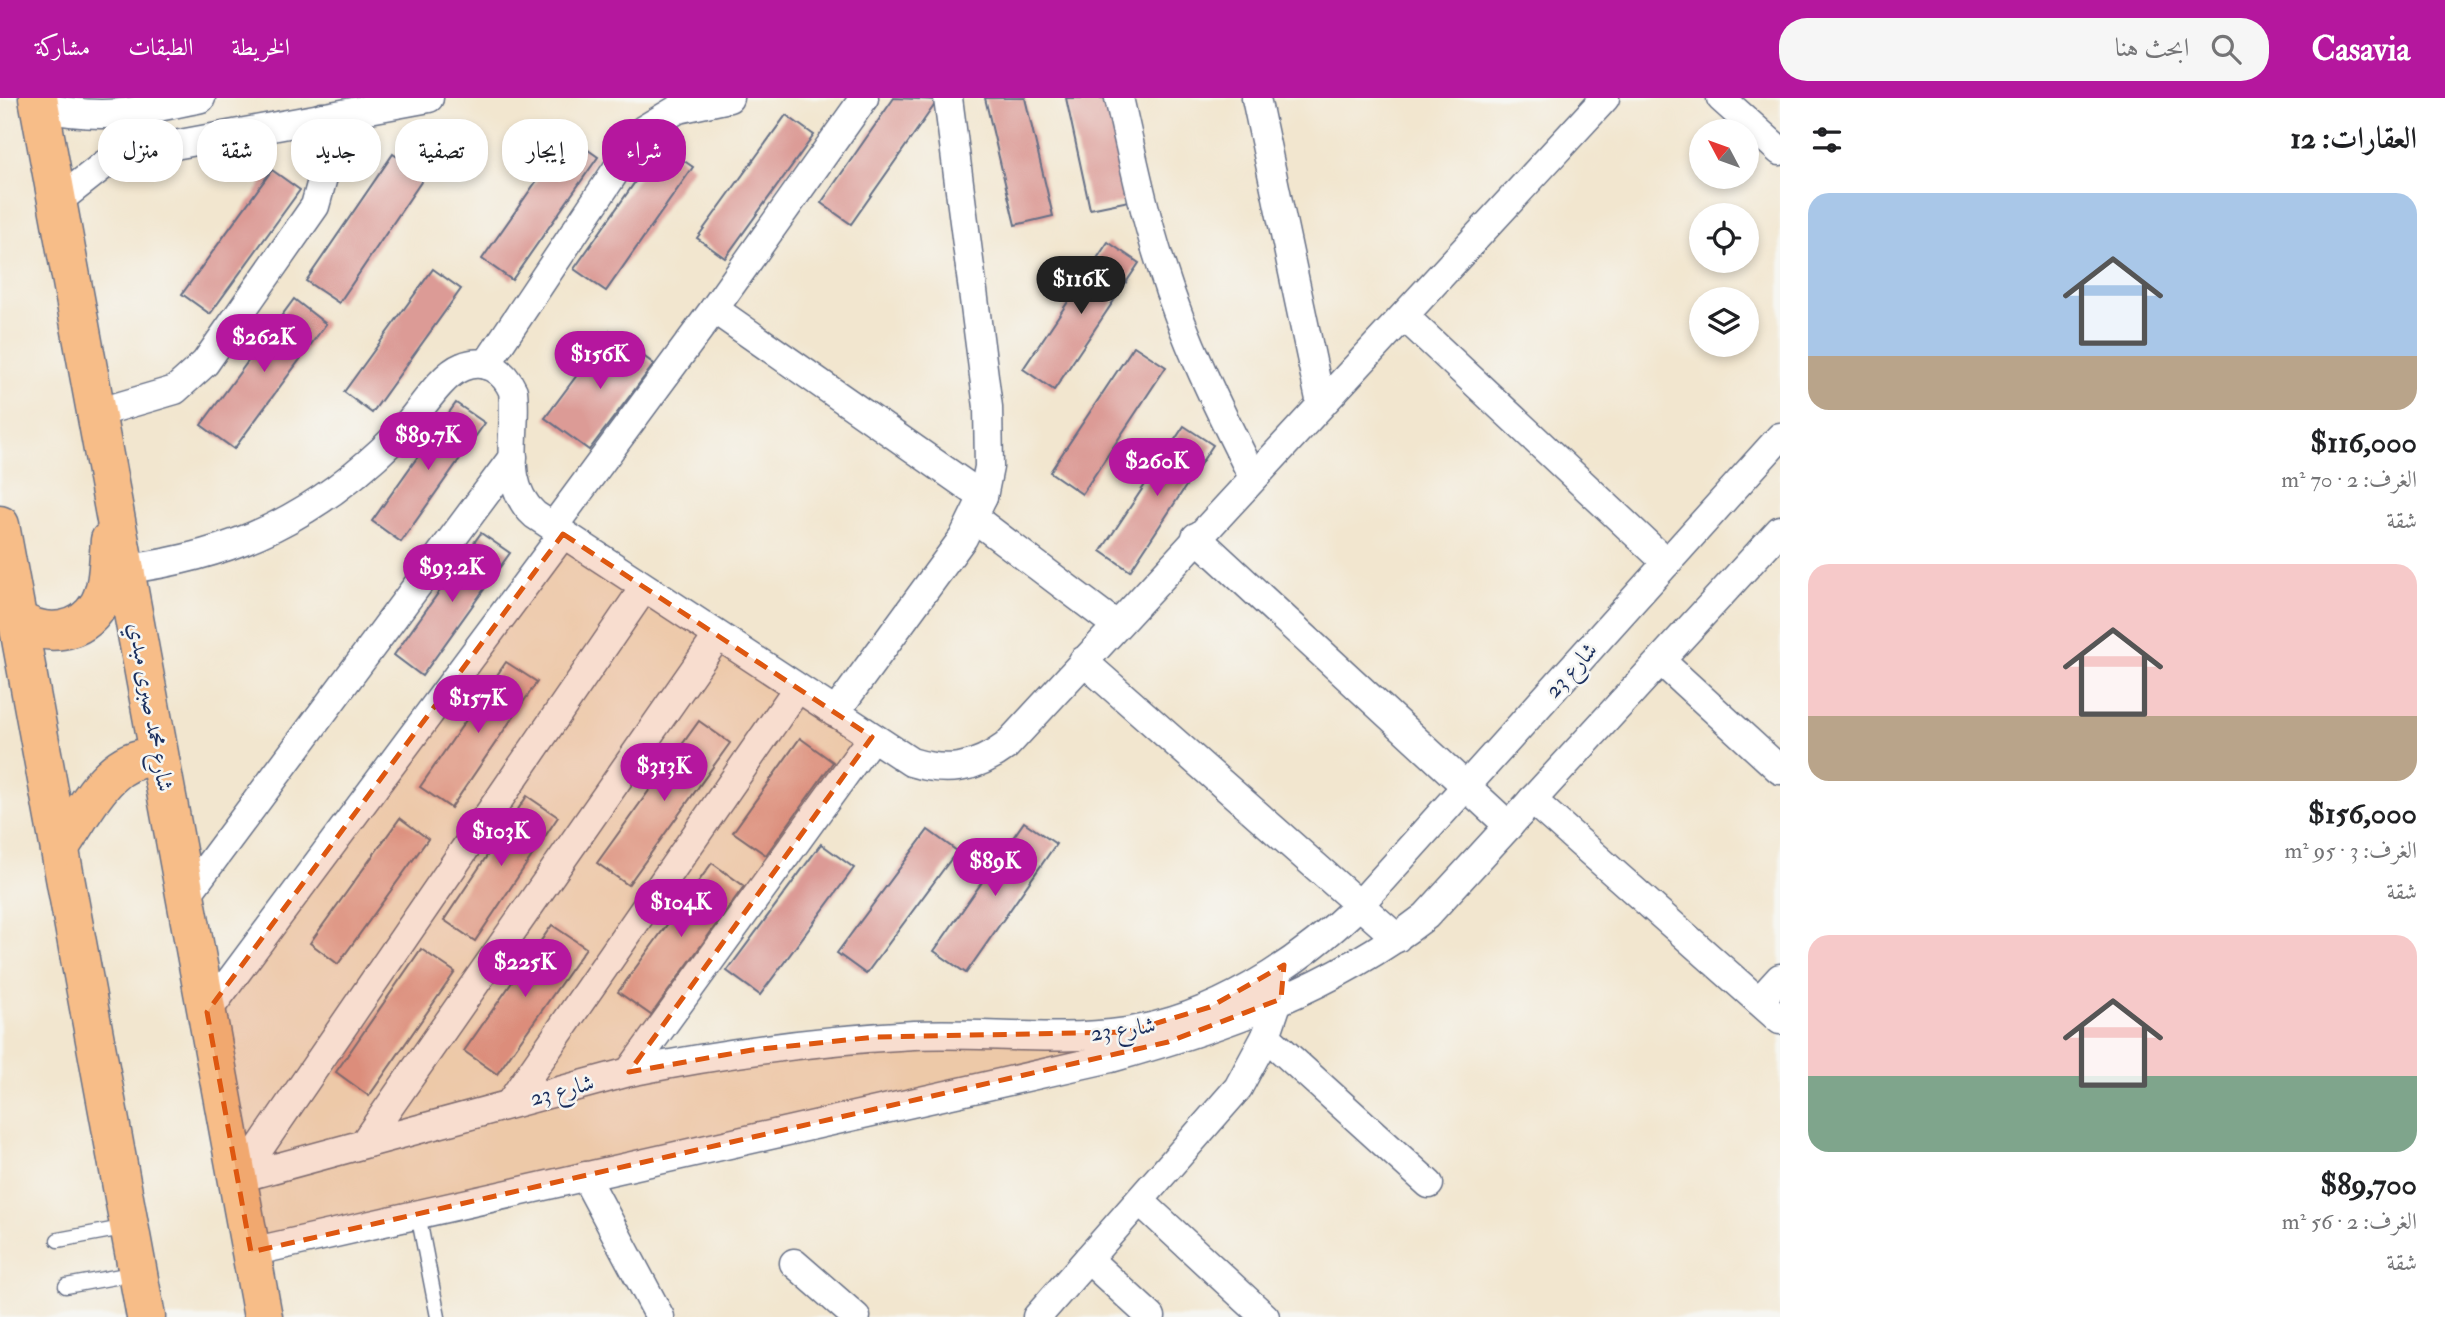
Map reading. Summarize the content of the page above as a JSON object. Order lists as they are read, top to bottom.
{
  "streets": {
    "main road": ["شارع محمد صبرى مبدي"],
    "street": ["شارع 23"]
  },
  "crossings": [
    ["شارع 23", "شارع محمد صبرى مبدي"]
  ],
  "north": "top left",
  "page": {
    "header": "Casavia",
    "search": "ابحث هنا",
    "nav": ["الخريطة", "الطبقات", "مشاركة"],
    "heading": "العقارات: 12",
    "chip": [
      "شراء",
      "إيجار",
      "تصفية",
      "جديد",
      "شقة",
      "منزل"
    ],
    "list": [
      {
        "name": "$116,000",
        "note": "الغرف: 2 · 70 m² · شقة"
      },
      {
        "name": "$156,000",
        "note": "الغرف: 3 · 95 m² · شقة"
      },
      {
        "name": "$89,700",
        "note": "الغرف: 2 · 56 m² · شقة"
      }
    ],
    "price": [
      "$116K",
      "$262K",
      "$156K",
      "$89.7K",
      "$260K",
      "$93.2K",
      "$157K",
      "$313K",
      "$103K",
      "$89K",
      "$104K",
      "$225K"
    ]
  }
}
